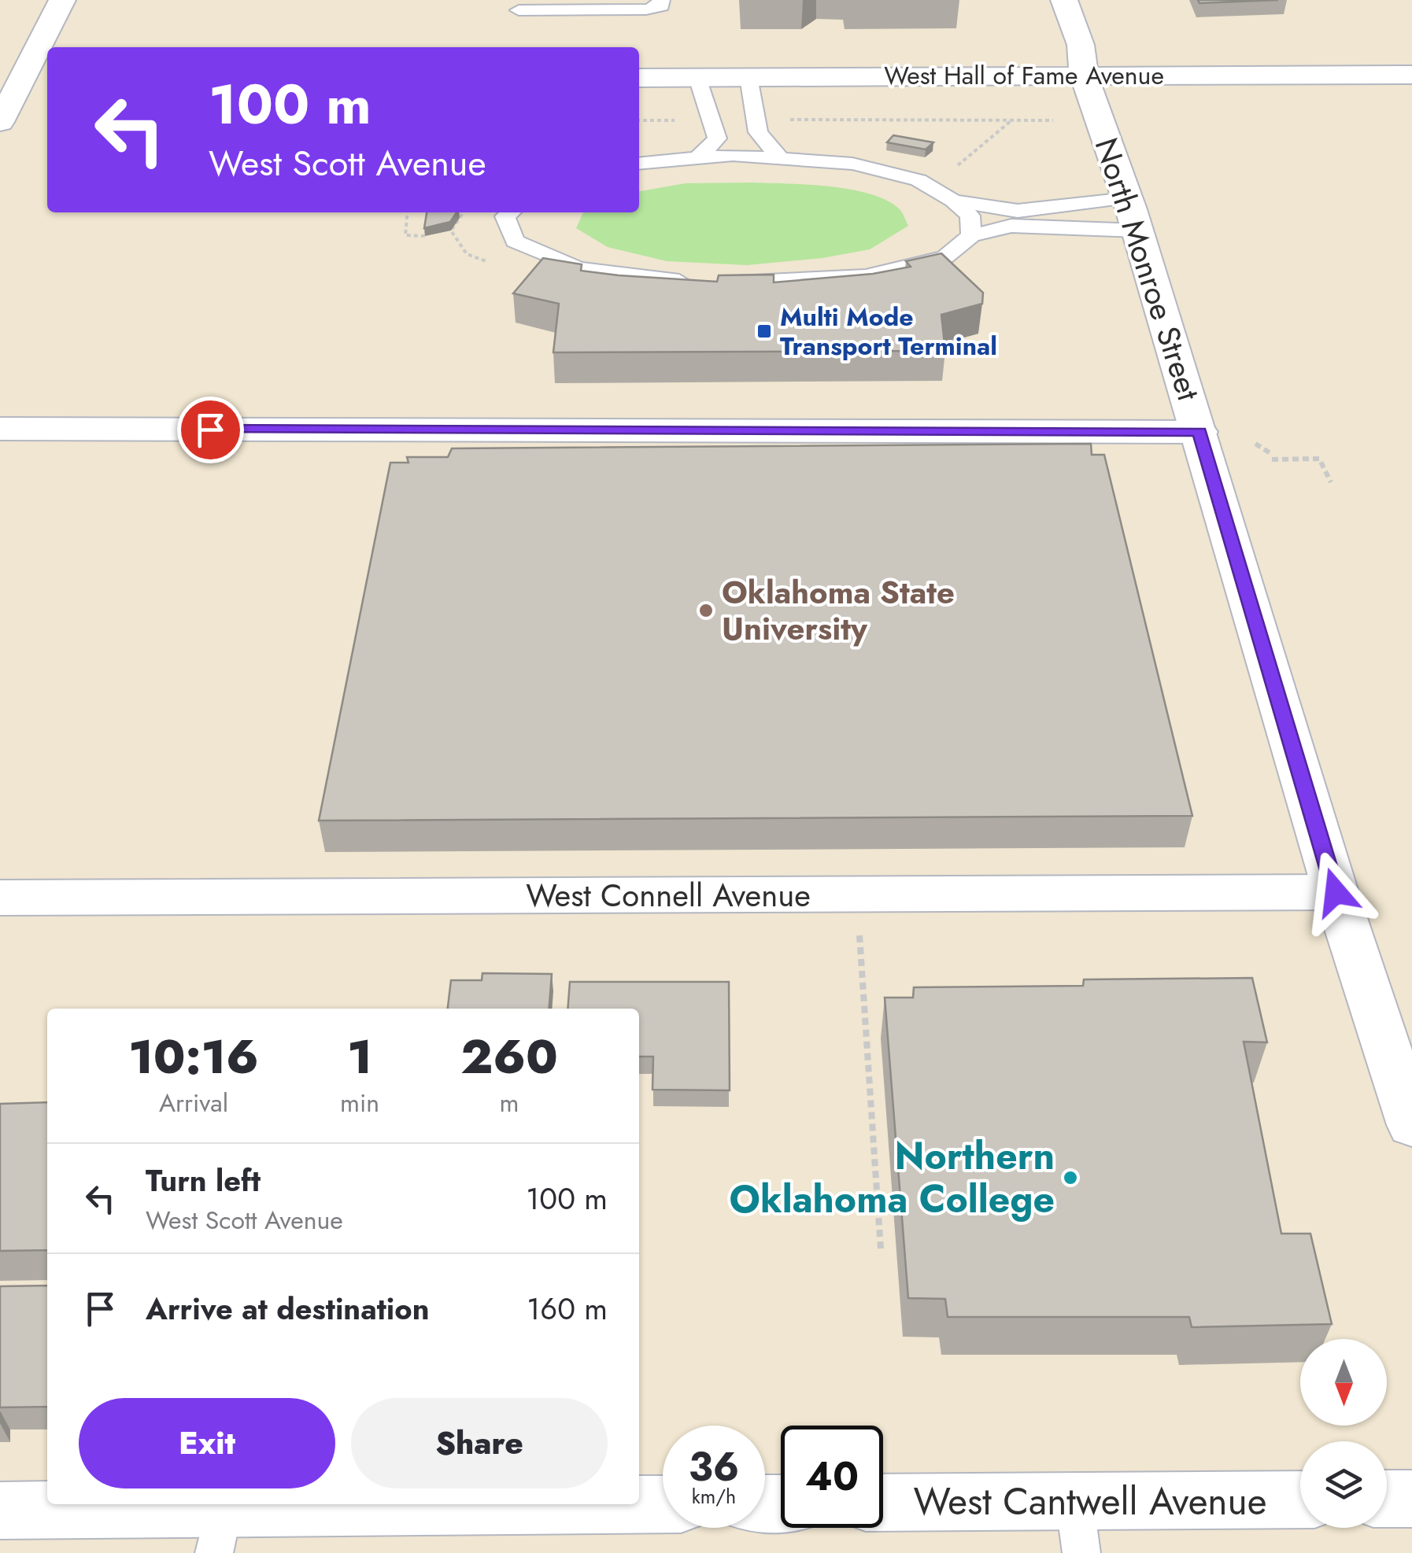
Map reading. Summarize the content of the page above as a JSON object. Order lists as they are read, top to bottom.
{
  "streets": {
    "street": [
      "West Hall of Fame Avenue",
      "North Monroe Street",
      "West Connell Avenue",
      "West Cantwell Avenue"
    ]
  },
  "crossings": [
    ["West Hall of Fame Avenue", "North Monroe Street"],
    ["North Monroe Street", "West Connell Avenue"]
  ],
  "places": {
    "transit": ["Multi Mode Transport Terminal"],
    "other": ["Oklahoma State University", "Northern Oklahoma College"]
  },
  "north": "bottom",
  "page": {
    "turn": ["100 m", "West Scott Avenue"],
    "eta": [
      "10:16",
      "Arrival",
      "1",
      "min",
      "260",
      "m"
    ],
    "list": [
      {
        "name": "Turn left",
        "note": "West Scott Avenue",
        "value": "100 m"
      },
      {
        "name": "Arrive at destination",
        "value": "160 m"
      }
    ],
    "buttons": ["Exit", "Share"],
    "speed": "36 km/h",
    "limit": "40"
  }
}
